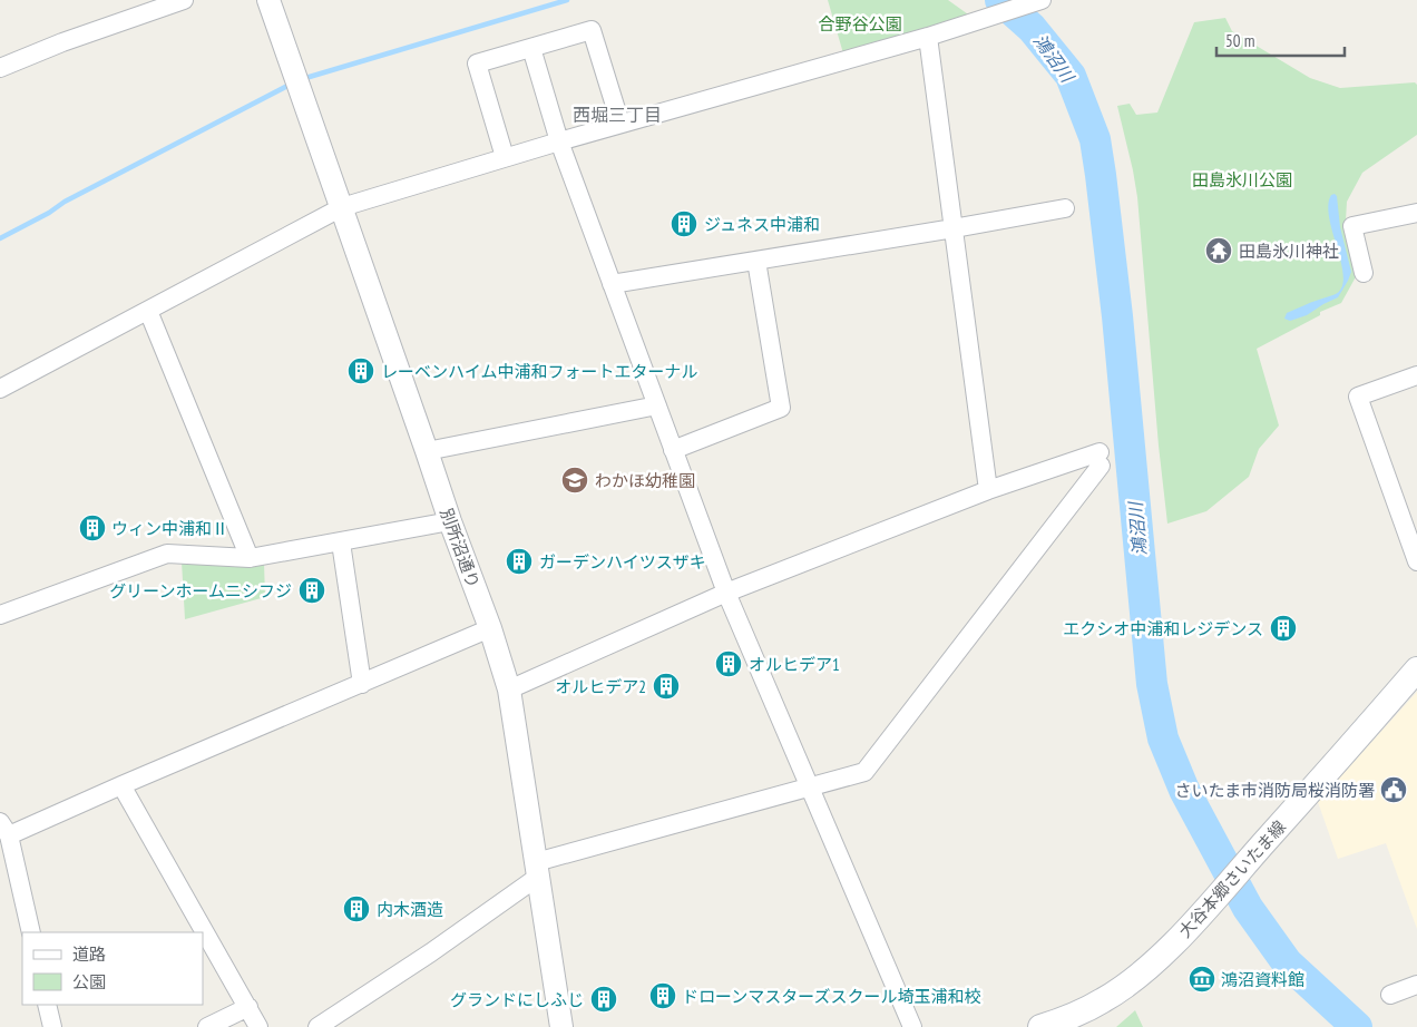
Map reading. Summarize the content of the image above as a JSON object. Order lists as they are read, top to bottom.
{
  "streets": {
    "main road": ["大谷本郷さいたま線"],
    "street": ["別所沼通り"]
  },
  "districts": ["西堀三丁目"],
  "water": ["鴻沼川"],
  "parks": ["合野谷公園", "田島氷川公園"],
  "places": {
    "building": [
      "ジュネス中浦和",
      "レーベンハイム中浦和フォートエターナル",
      "ウィン中浦和Ⅱ",
      "ガーデンハイツスザキ",
      "グリーンホームニシフジ",
      "エクシオ中浦和レジデンス",
      "オルヒデア1",
      "オルヒデア2",
      "内木酒造",
      "ドローンマスターズスクール埼玉浦和校",
      "グランドにしふじ"
    ],
    "temple": ["田島氷川神社"],
    "school or university": ["わかほ幼稚園"],
    "public building": ["さいたま市消防局桜消防署"],
    "museum": ["鴻沼資料館"]
  },
  "legend": ["道路", "公園"],
  "scale_bar": "50 m"
}
